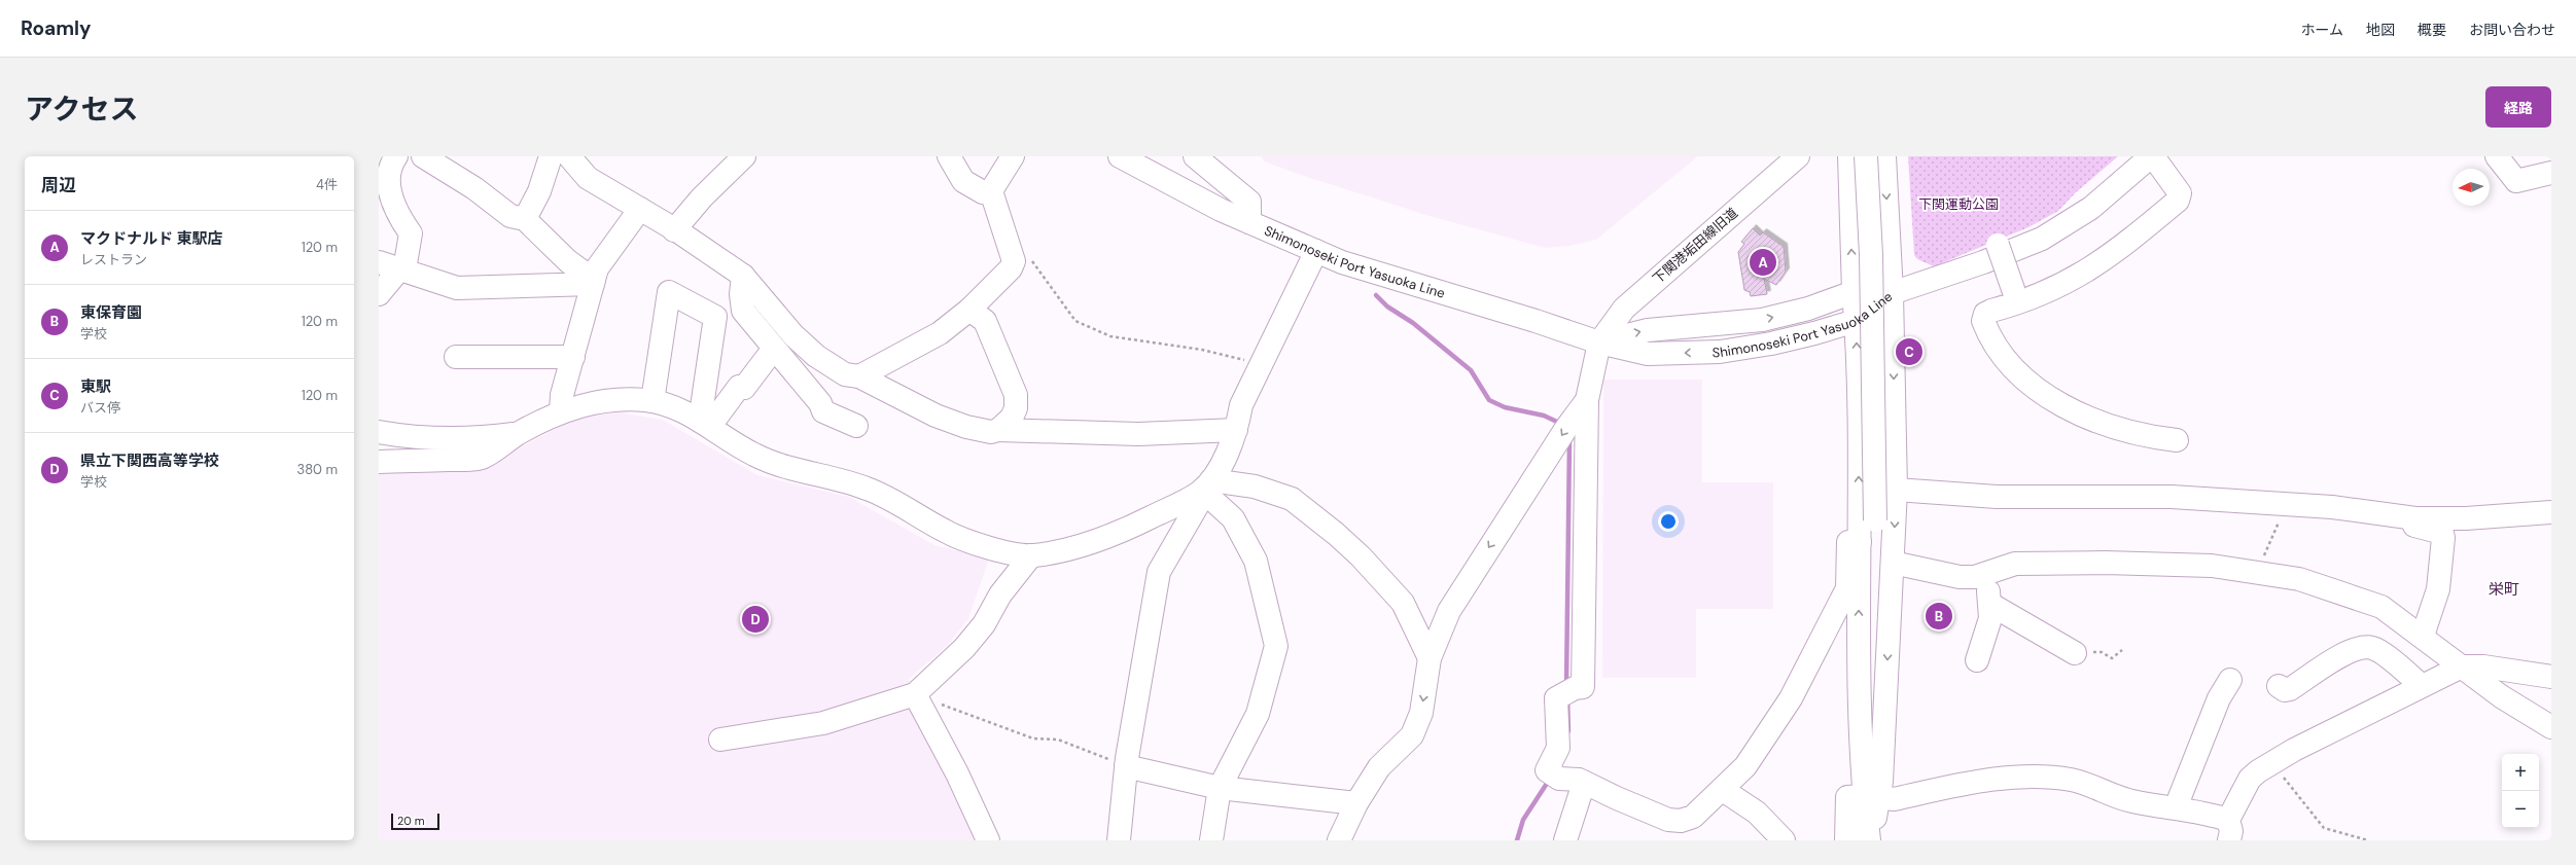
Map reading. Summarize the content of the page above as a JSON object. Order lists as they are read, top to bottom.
{
  "streets": {
    "street": ["下関港垢田線旧道", "Shimonoseki Port Yasuoka Line"]
  },
  "crossings": [
    ["下関港垢田線旧道", "Shimonoseki Port Yasuoka Line"]
  ],
  "districts": ["栄町"],
  "parks": ["下関運動公園"],
  "scale_bar": "20 m",
  "north": "left",
  "page": {
    "header": "Roamly",
    "nav": [
      "ホーム",
      "地図",
      "概要",
      "お問い合わせ"
    ],
    "title": "アクセス",
    "buttons": "経路",
    "heading": ["周辺", "4件"],
    "list": [
      {
        "mark": "A",
        "name": "マクドナルド 東駅店",
        "note": "レストラン",
        "value": "120 m"
      },
      {
        "mark": "B",
        "name": "東保育園",
        "note": "学校",
        "value": "120 m"
      },
      {
        "mark": "C",
        "name": "東駅",
        "note": "バス停",
        "value": "120 m"
      },
      {
        "mark": "D",
        "name": "県立下関西高等学校",
        "note": "学校",
        "value": "380 m"
      }
    ],
    "pins": [
      "A",
      "C",
      "B",
      "D"
    ],
    "map_buttons": ["+", "−"],
    "scale": "20 m"
  }
}
